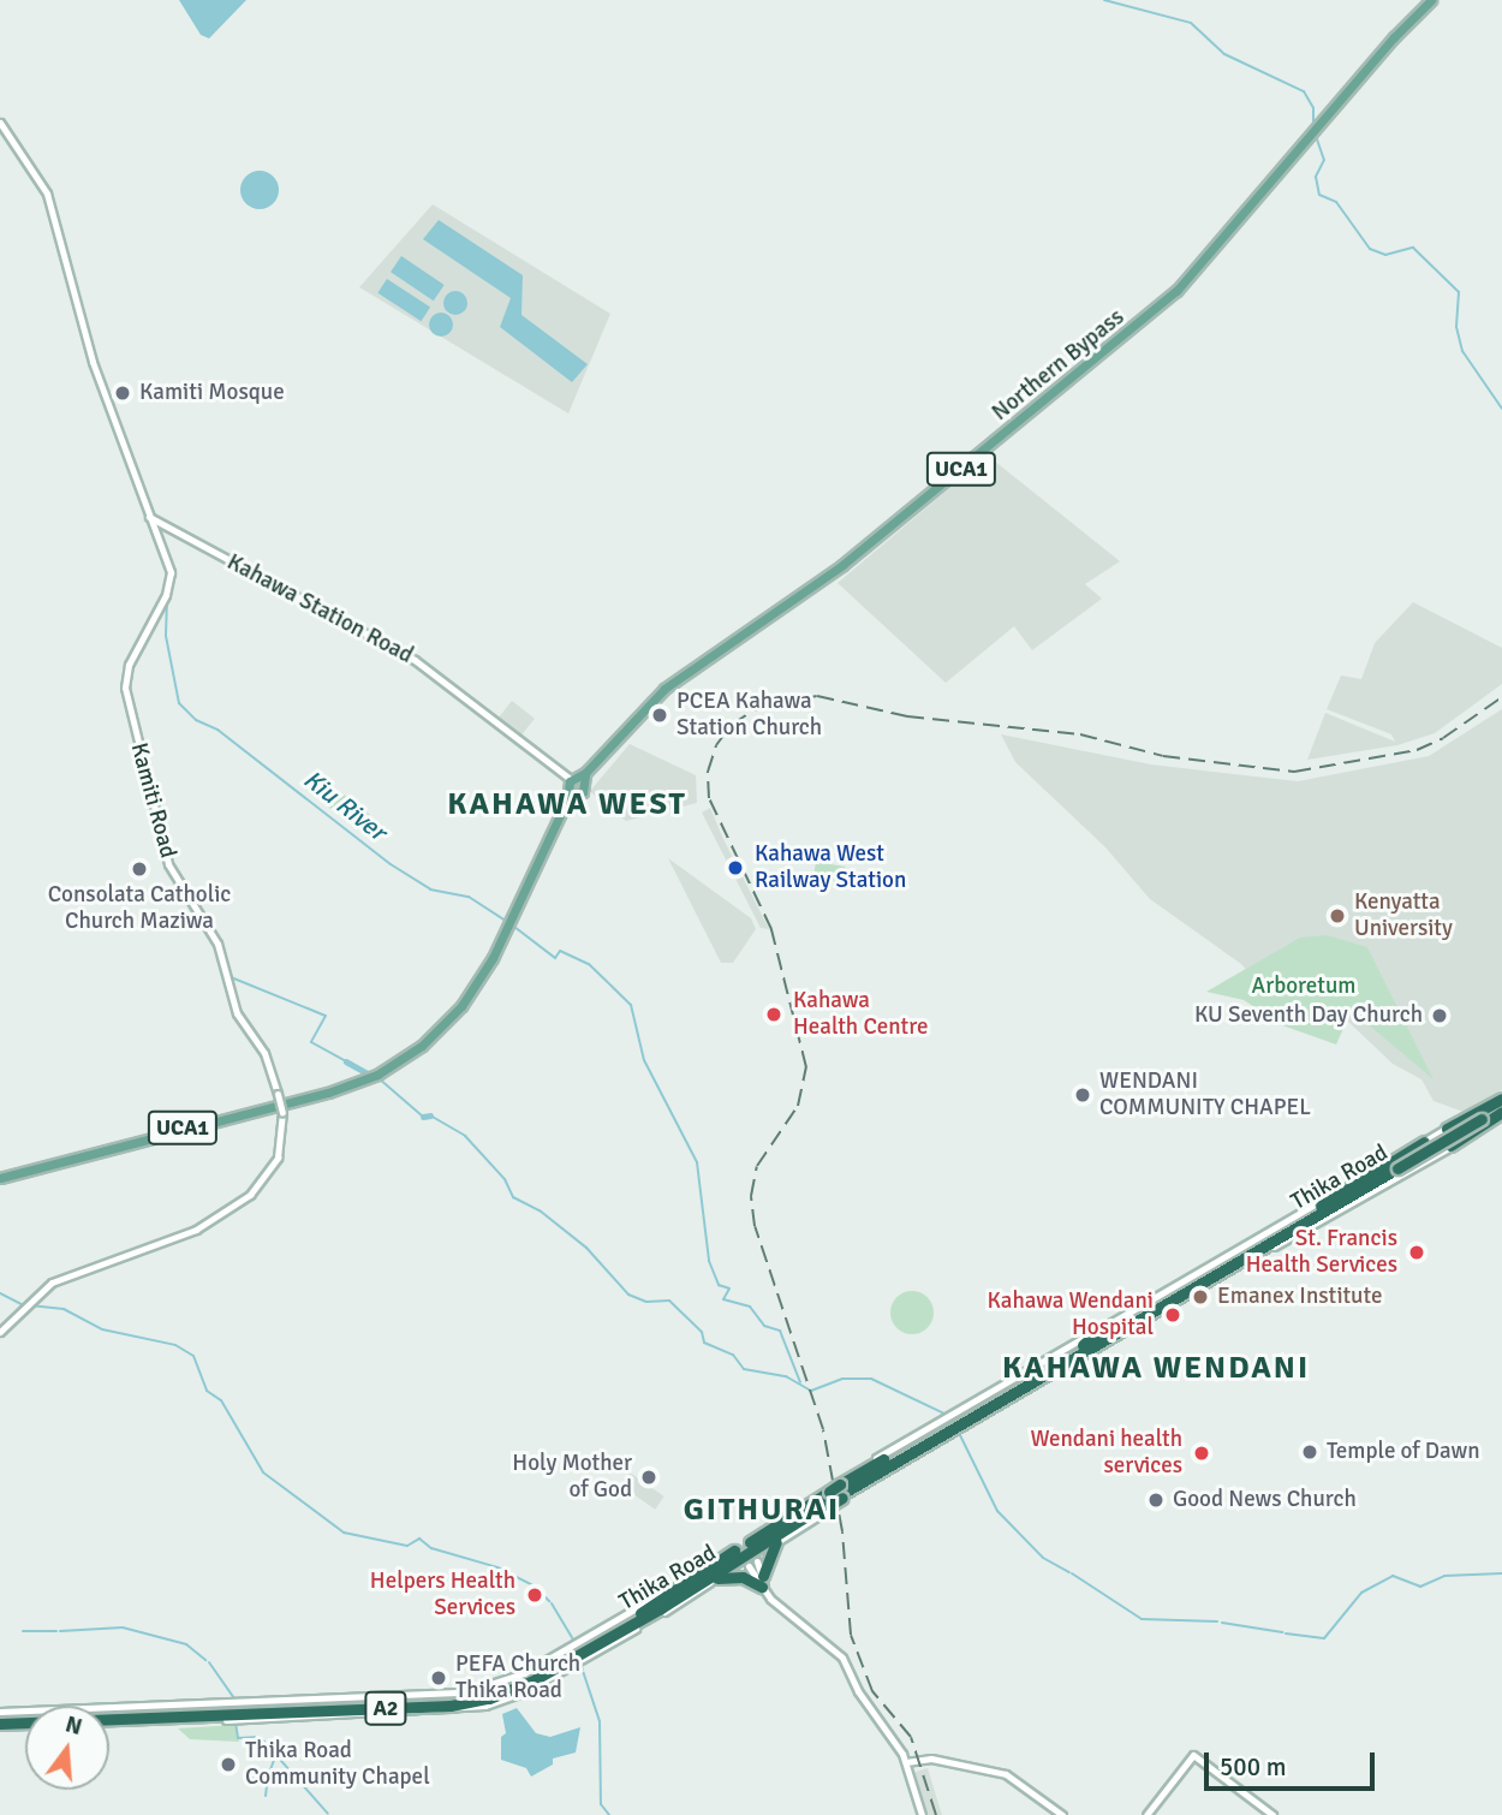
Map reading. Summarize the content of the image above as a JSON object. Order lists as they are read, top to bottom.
{
  "streets": {
    "highway": ["Thika Road", "A2"],
    "main road": [
      "Northern Bypass",
      "UCA1",
      "Kahawa Station Road",
      "Kamiti Road"
    ]
  },
  "crossings": [
    ["Northern Bypass", "Kahawa Station Road"],
    ["Kahawa Station Road", "Kamiti Road"]
  ],
  "districts": ["KAHAWA WEST", "KAHAWA WENDANI", "GITHURAI"],
  "water": ["Kiu River"],
  "parks": ["Arboretum"],
  "places": [
    "Kamiti Mosque",
    "PCEA Kahawa Station Church",
    "Kahawa West Railway Station",
    "Consolata Catholic Church Maziwa",
    "Kenyatta University",
    "Kahawa Health Centre",
    "KU Seventh Day Church",
    "WENDANI COMMUNITY CHAPEL",
    "St. Francis Health Services",
    "Emanex Institute",
    "Kahawa Wendani Hospital",
    "Temple of Dawn",
    "Wendani health services",
    "Holy Mother of God",
    "Good News Church",
    "Helpers Health Services",
    "PEFA Church Thika Road",
    "Thika Road Community Chapel"
  ],
  "scale_bar": "500 m",
  "north": "top"
}
